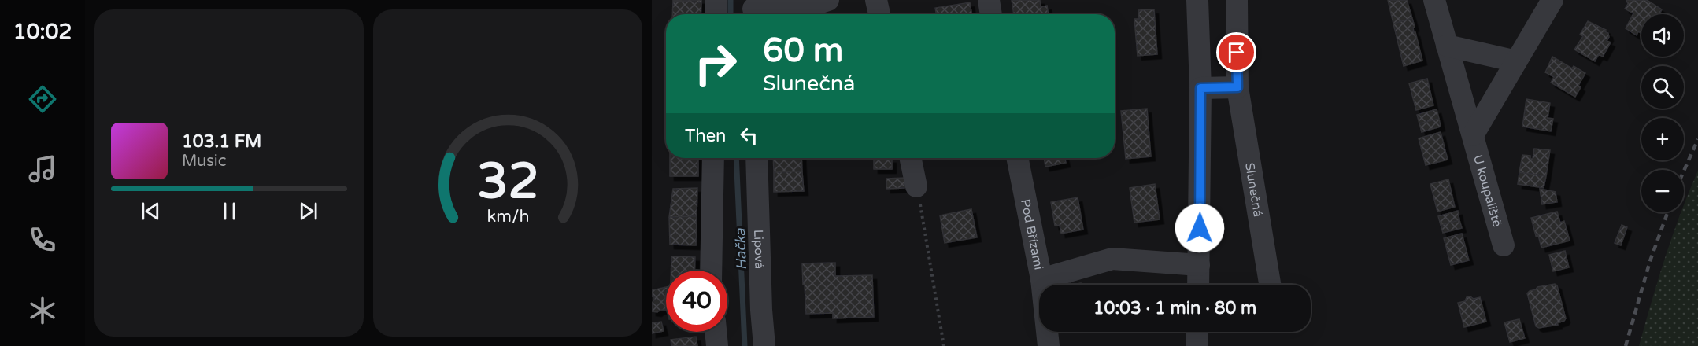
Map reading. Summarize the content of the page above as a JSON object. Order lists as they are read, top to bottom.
{
  "streets": {
    "street": [
      "Slunečná",
      "U koupaliště",
      "Pod Břízami",
      "Lipová"
    ]
  },
  "water": ["Hačka"],
  "page": {
    "tabs": "10:02",
    "map_buttons": ["+", "−"],
    "turn": ["60 m", "Slunečná"],
    "then": "Then",
    "song": ["103.1 FM", "Music"],
    "limit": "40",
    "trip": "10:03 · 1 min · 80 m",
    "gauge": ["32", "km/h"]
  }
}
